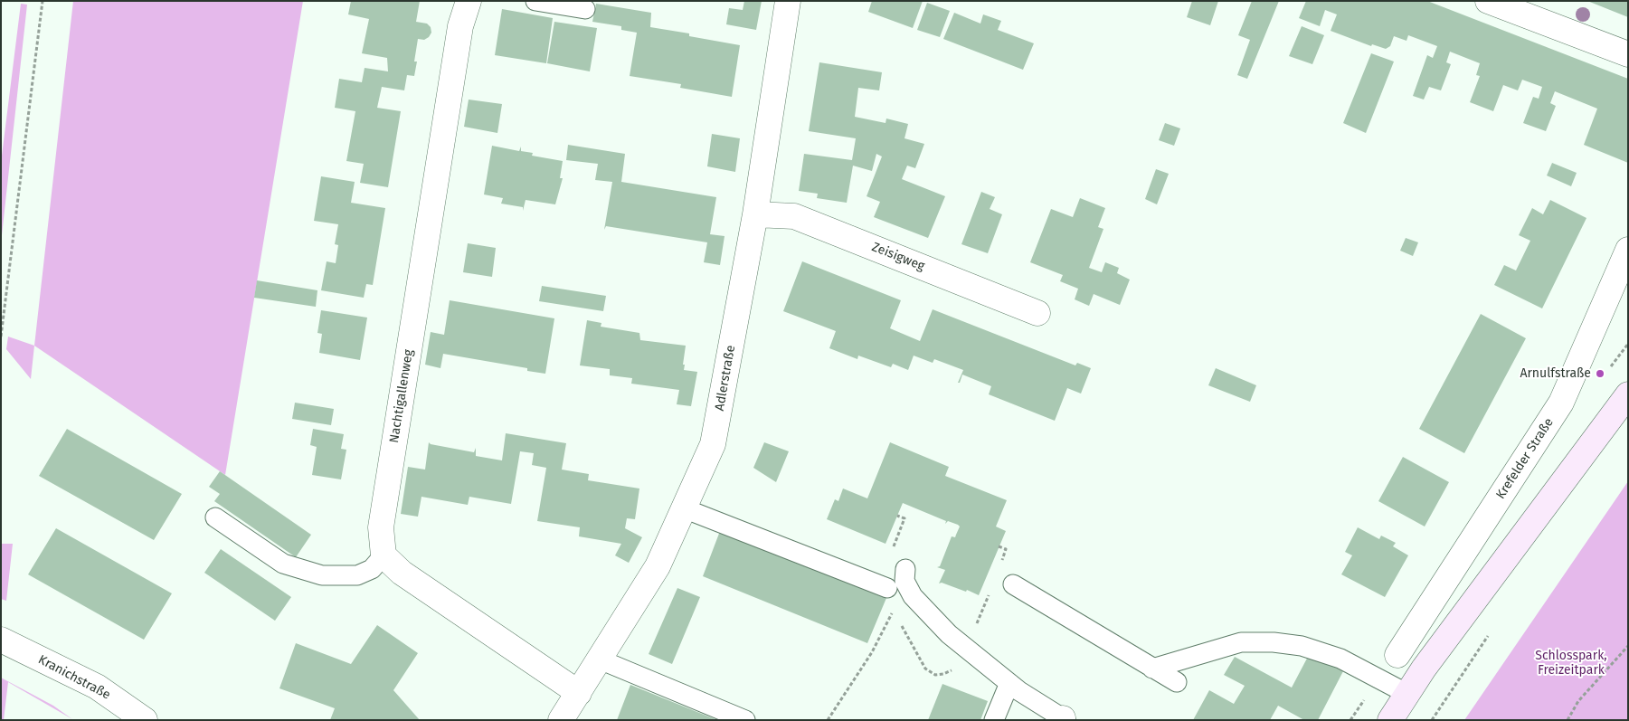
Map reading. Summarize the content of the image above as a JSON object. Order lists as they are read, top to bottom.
{
  "streets": {
    "street": [
      "Zeisigweg",
      "Adlerstraße",
      "Nachtigallenweg",
      "Krefelder Straße",
      "Kranichstraße"
    ]
  },
  "crossings": [
    ["Zeisigweg", "Adlerstraße"]
  ],
  "parks": ["Schlosspark, Freizeitpark"],
  "places": ["Arnulfstraße"]
}
